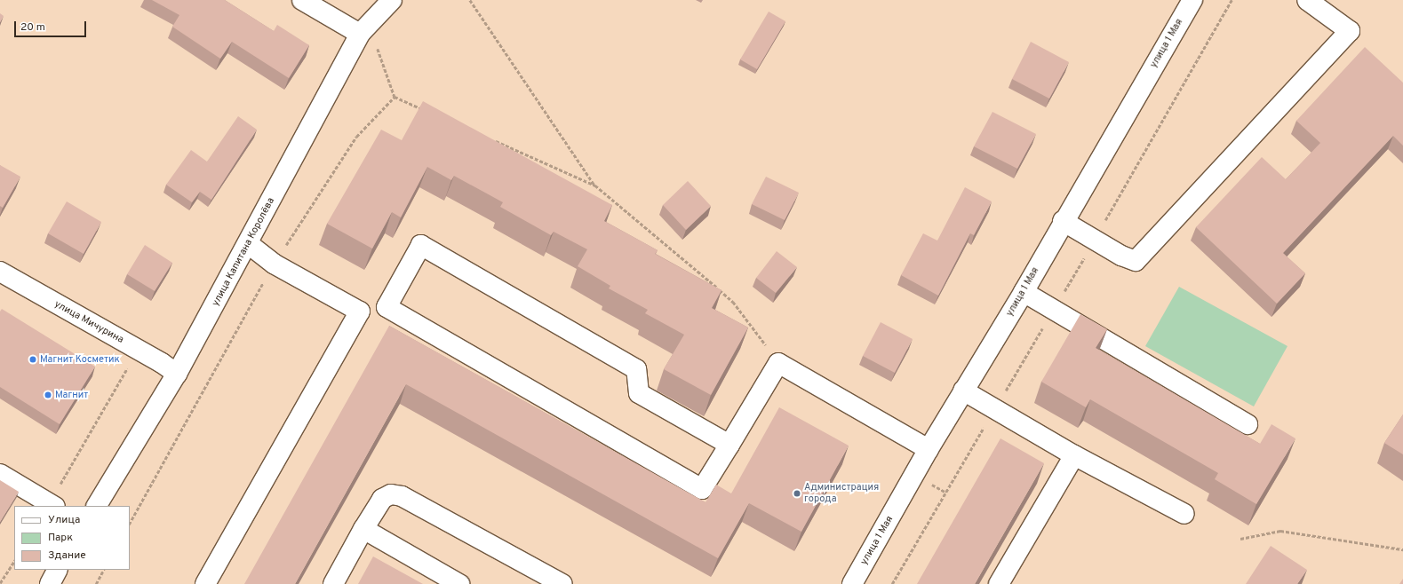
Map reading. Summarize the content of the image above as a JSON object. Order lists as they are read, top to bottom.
{
  "streets": {
    "street": ["улица 1 Мая", "улица Капитана Королёва", "улица Мичурина"]
  },
  "crossings": [
    ["улица Капитана Королёва", "улица Мичурина"]
  ],
  "places": ["Магнит Косметик", "Магнит", "Администрация города"],
  "legend": ["Улица", "Парк", "Здание"],
  "scale_bar": "20 m"
}
